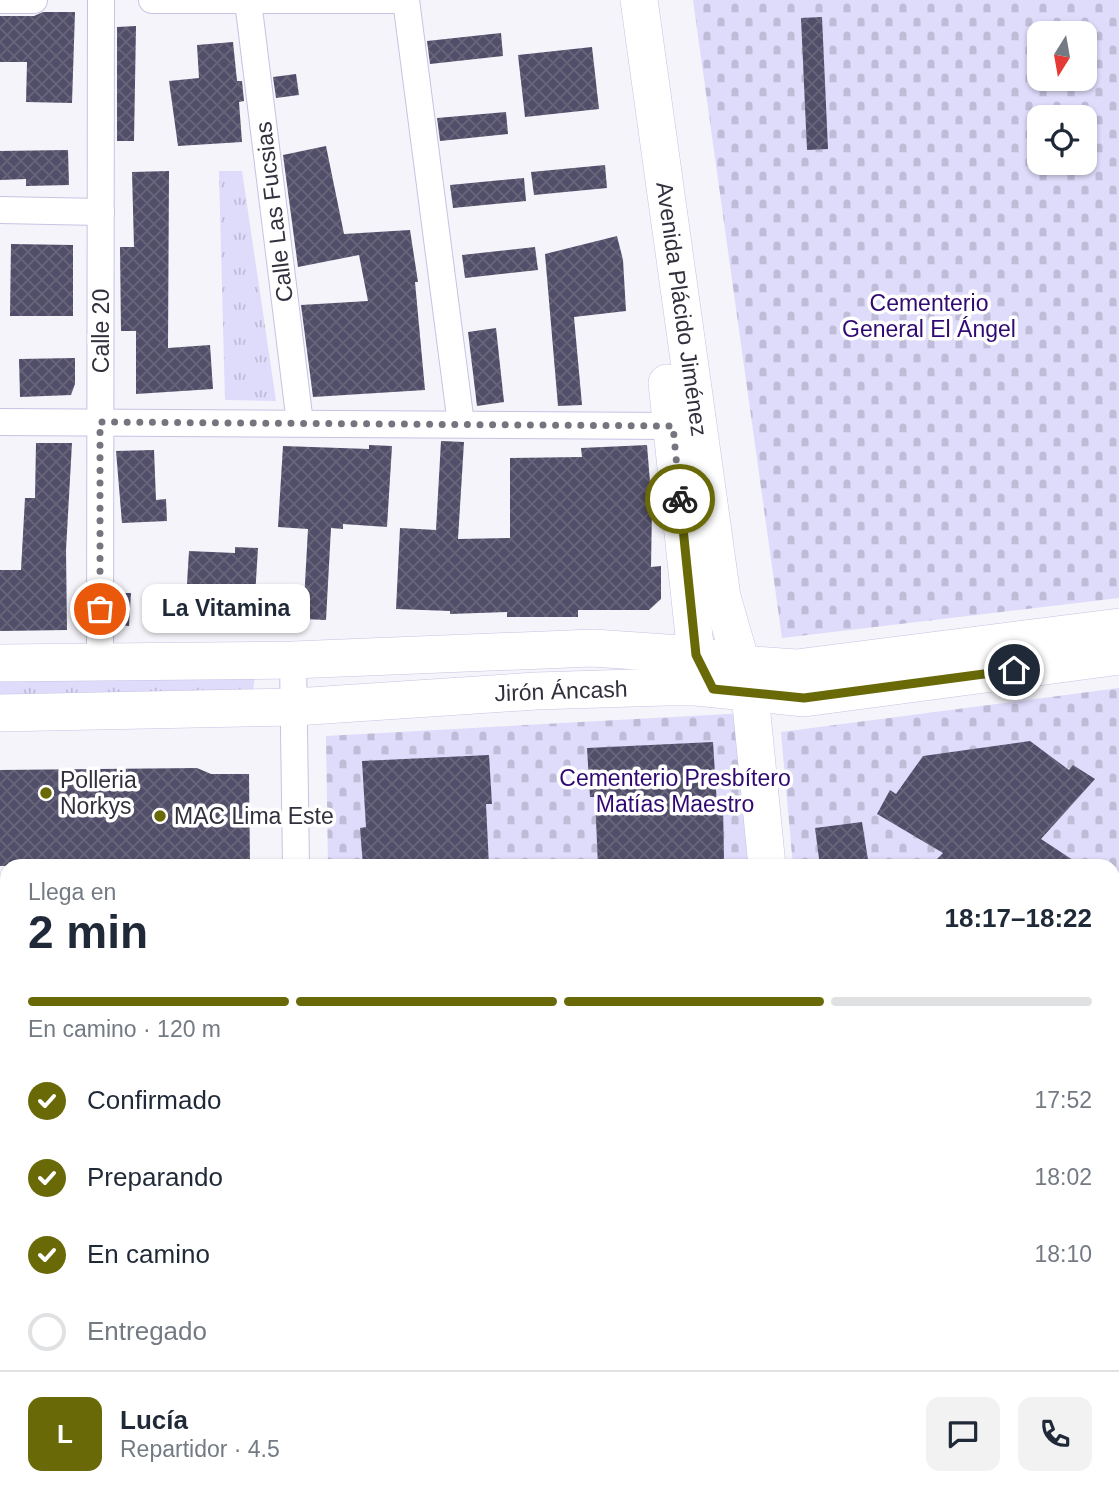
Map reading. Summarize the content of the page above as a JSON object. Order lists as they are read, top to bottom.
{
  "streets": {
    "main road": ["Avenida Plácido Jiménez", "Jirón Áncash"],
    "street": ["Calle Las Fucsias", "Calle 20"]
  },
  "crossings": [
    ["Avenida Plácido Jiménez", "Jirón Áncash"],
    ["Calle 20", "Jirón Áncash"]
  ],
  "parks": ["Cementerio General El Ángel", "Cementerio Presbítero Matías Maestro"],
  "places": ["La Vitamina", "Polleria Norkys", "MAC Lima Este"],
  "north": "bottom",
  "page": {
    "bubble": "La Vitamina",
    "heading": ["2 min", "Llega en", "18:17–18:22"],
    "panel": ["Lucía", "Repartidor · 4.5"],
    "bar": "En camino · 120 m",
    "list": [
      ["Confirmado", "17:52"],
      ["Preparando", "18:02"],
      ["En camino", "18:10"],
      "Entregado"
    ],
    "round": "L"
  }
}
